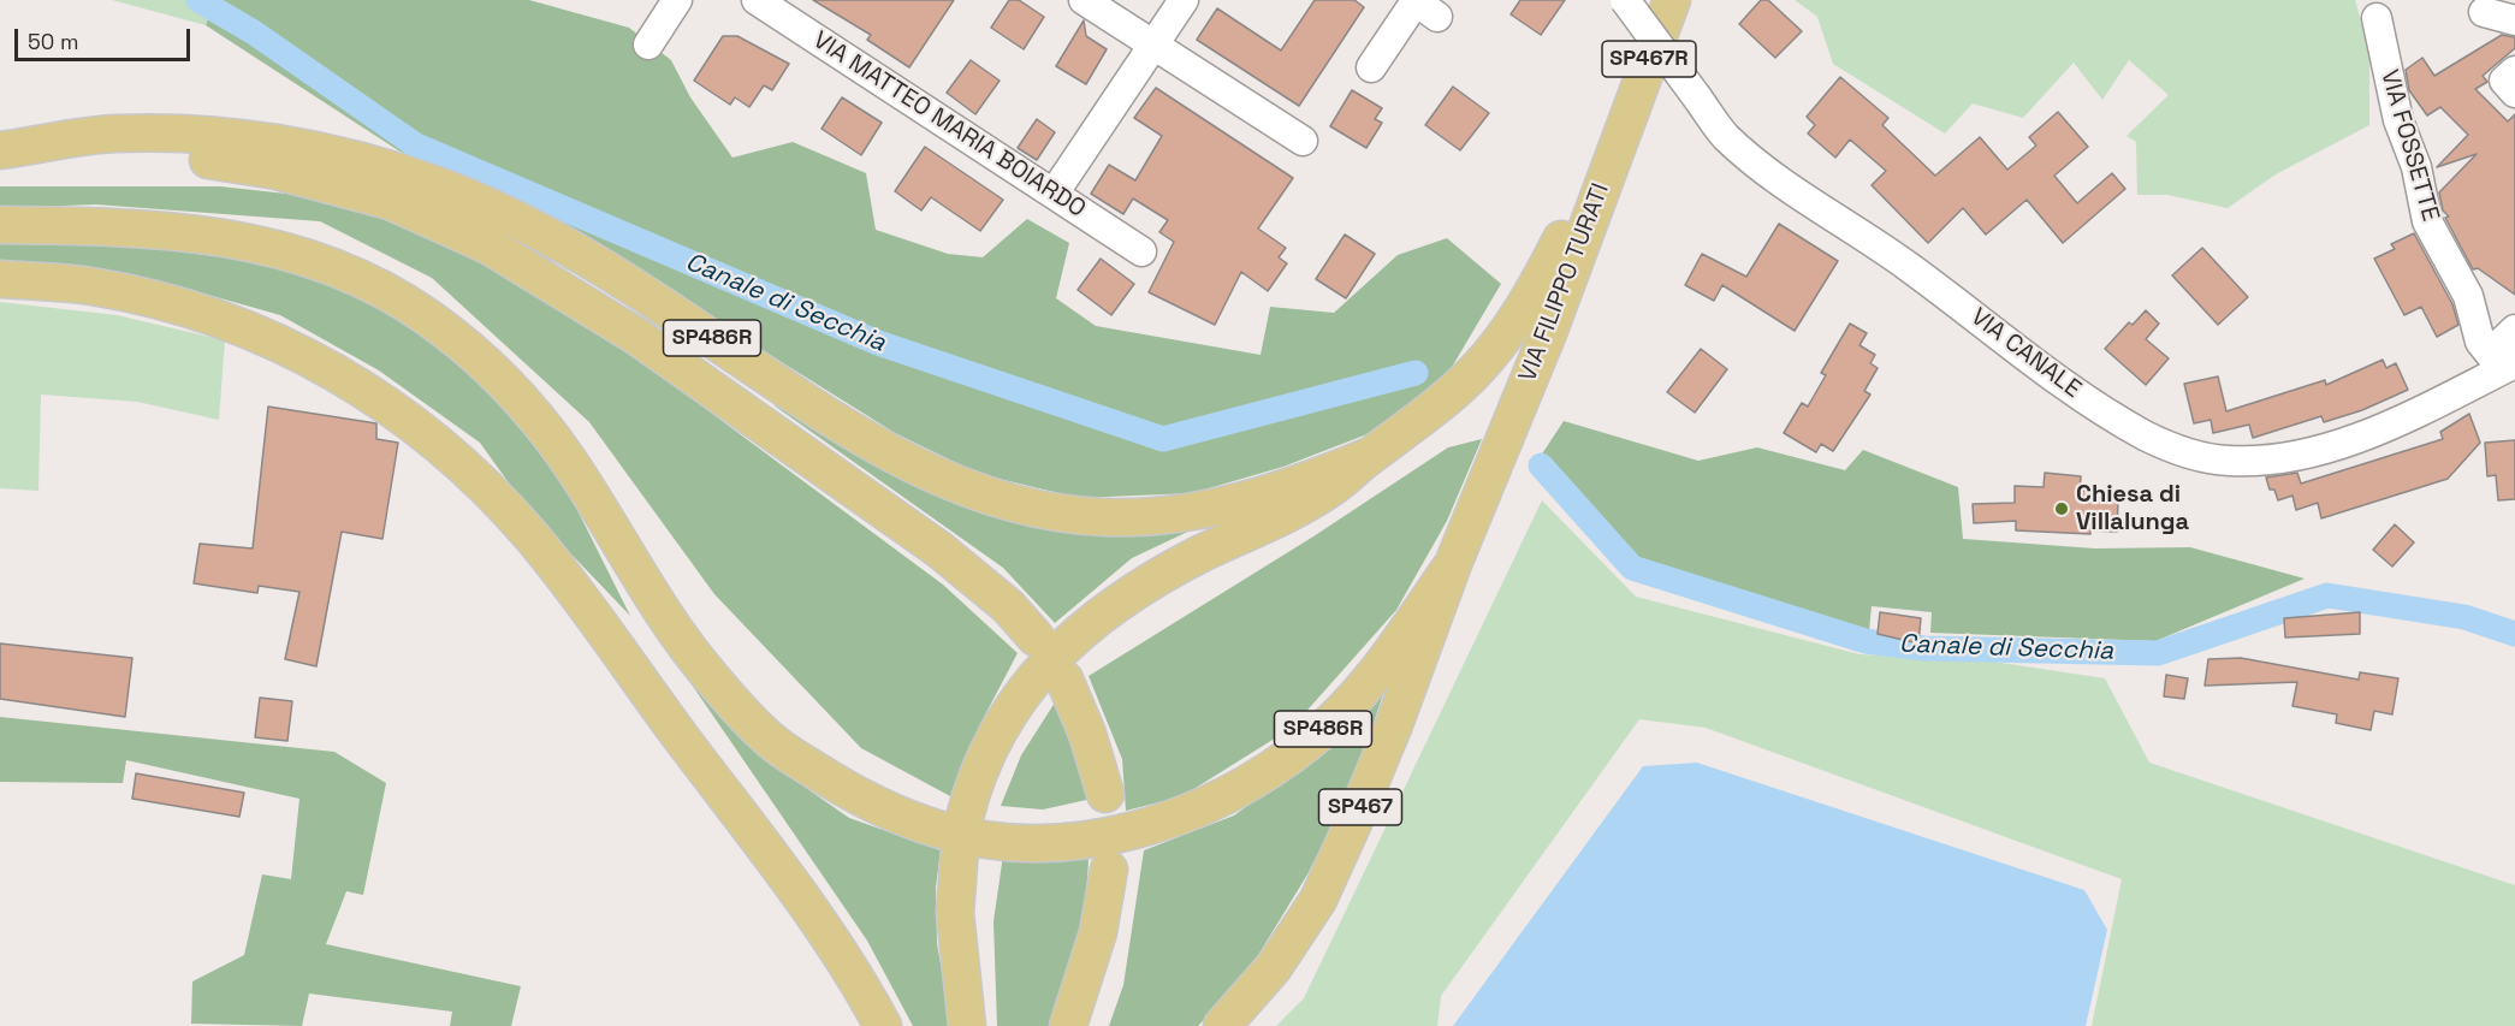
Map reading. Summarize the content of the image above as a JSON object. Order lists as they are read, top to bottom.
{
  "streets": {
    "main road": [
      "SP467R",
      "VIA FILIPPO TURATI",
      "SP486R",
      "SP467"
    ],
    "street": ["VIA MATTEO MARIA BOIARDO", "VIA FOSSETTE", "VIA CANALE"]
  },
  "crossings": [
    ["VIA FILIPPO TURATI", "SP486R"],
    ["VIA FILIPPO TURATI", "SP467"],
    ["SP486R", "SP467"]
  ],
  "water": ["Canale di Secchia"],
  "places": ["Chiesa di Villalunga"],
  "scale_bar": "50 m"
}
